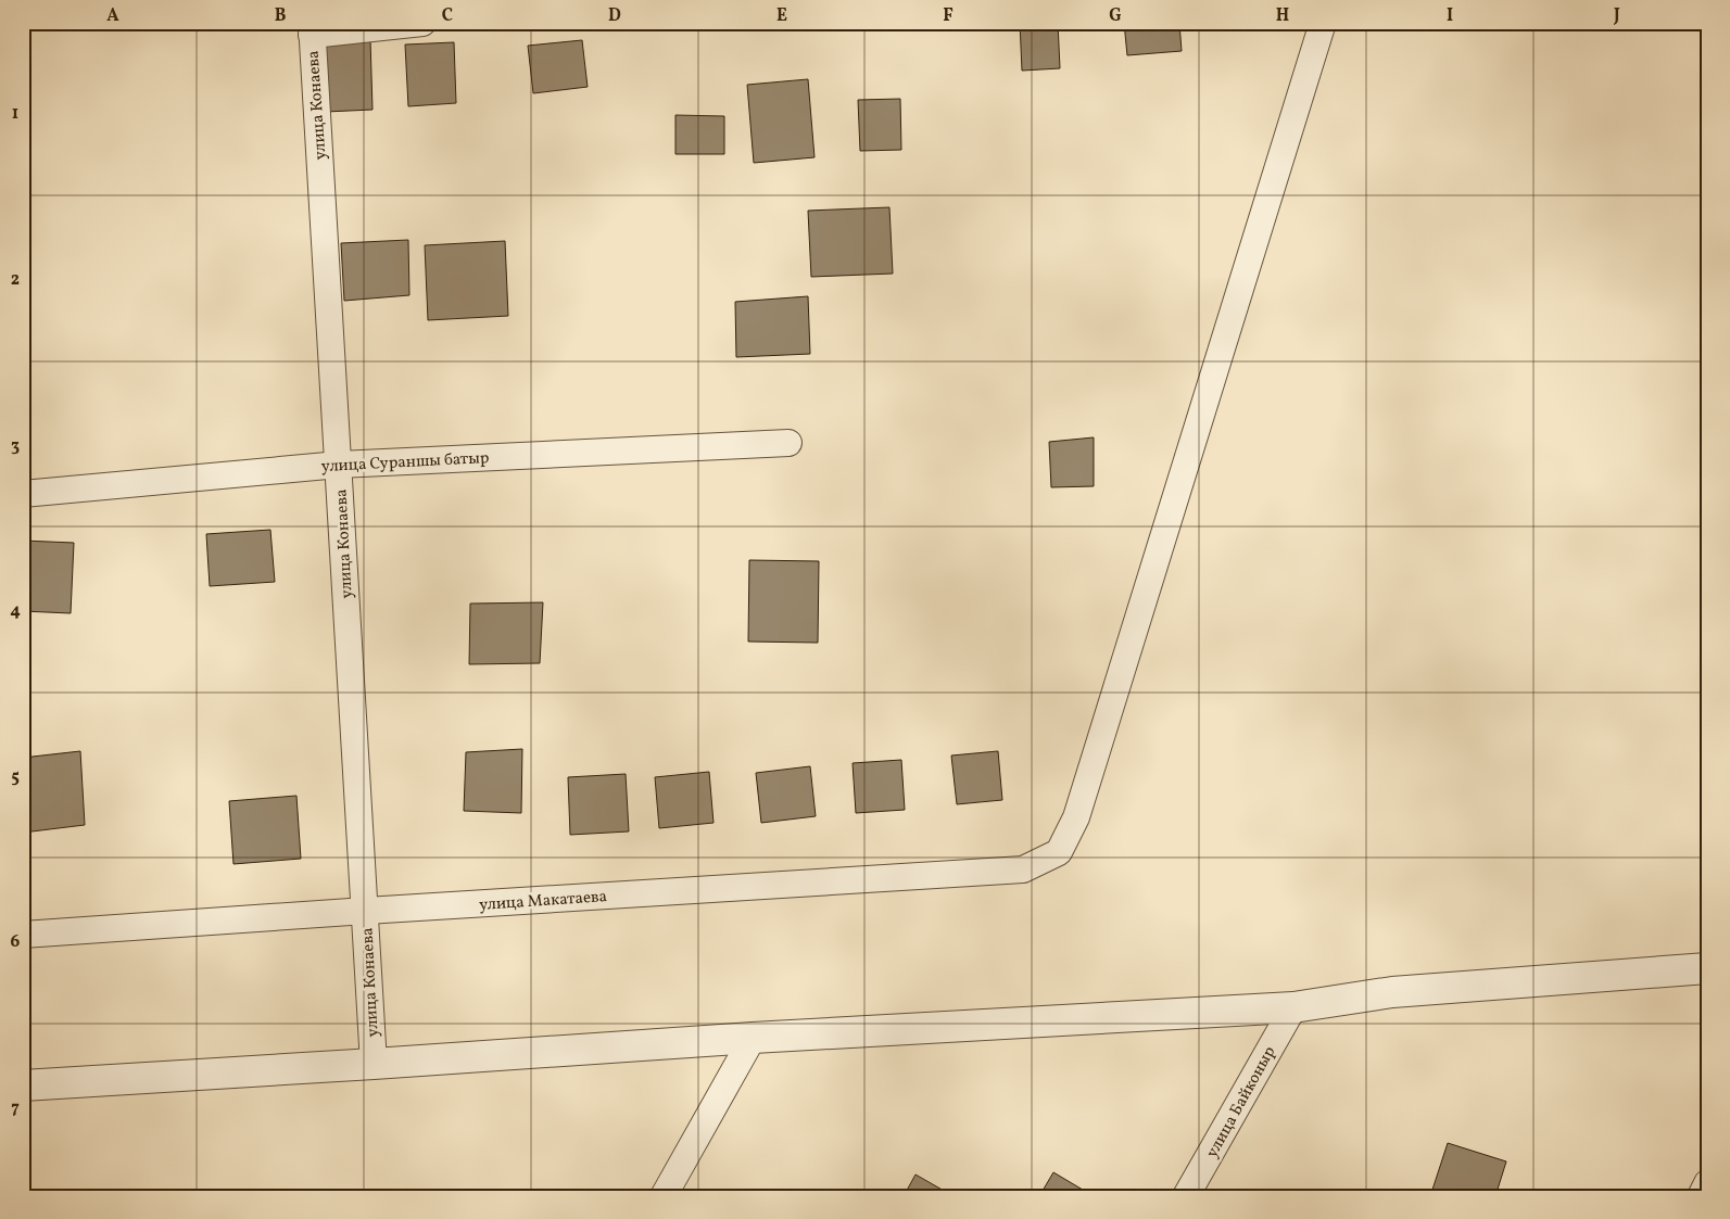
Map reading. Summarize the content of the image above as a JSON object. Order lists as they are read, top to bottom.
{
  "streets": {
    "street": [
      "улица Конаева",
      "улица Сураншы батыр",
      "улица Макатаева",
      "улица Байконыр"
    ]
  },
  "crossings": [
    ["улица Конаева", "улица Сураншы батыр"],
    ["улица Конаева", "улица Макатаева"]
  ],
  "grid": {
    "columns": [
      "A",
      "B",
      "C",
      "D",
      "E",
      "F",
      "G",
      "H",
      "I",
      "J"
    ],
    "rows": [
      "1",
      "2",
      "3",
      "4",
      "5",
      "6",
      "7"
    ]
  }
}
